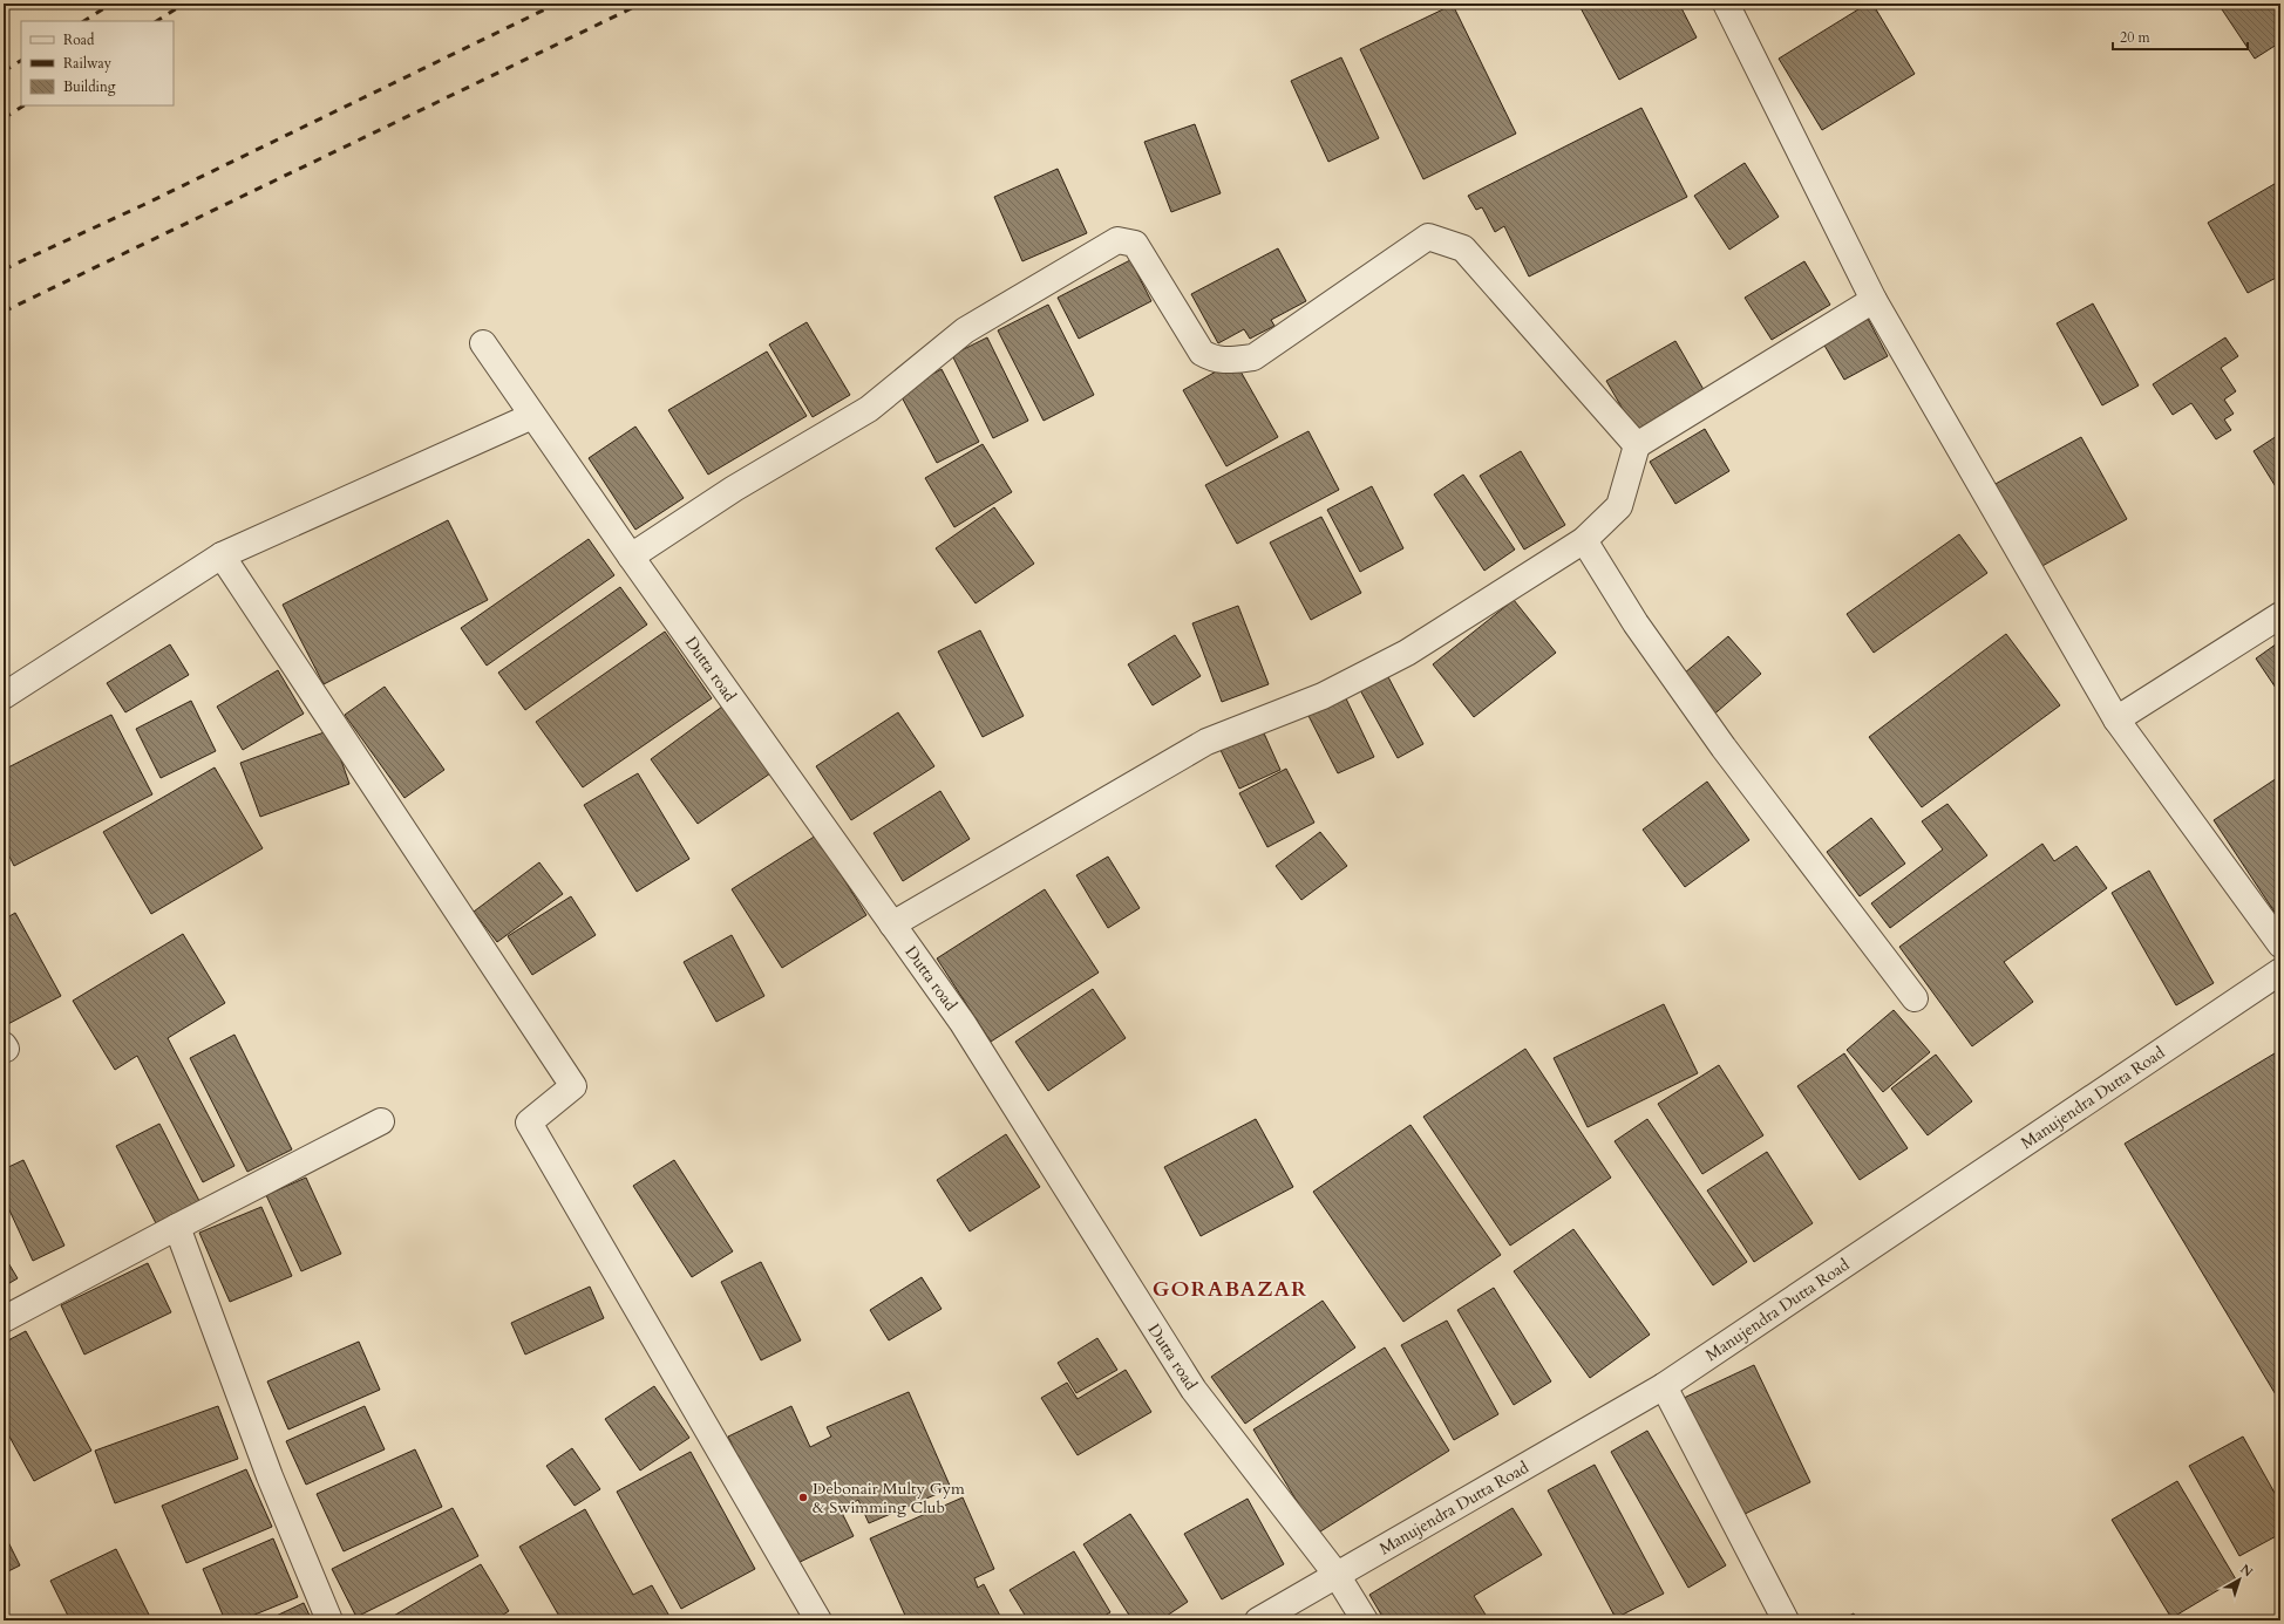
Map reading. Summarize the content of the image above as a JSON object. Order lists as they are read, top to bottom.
{
  "streets": {
    "street": ["Dutta road", "Manujendra Dutta Road"]
  },
  "crossings": [
    ["Dutta road", "Manujendra Dutta Road"]
  ],
  "districts": ["GORABAZAR"],
  "places": ["Debonair Multy Gym & Swimming Club"],
  "legend": ["Road", "Railway", "Building"],
  "scale_bar": "20 m",
  "north": "top right"
}
